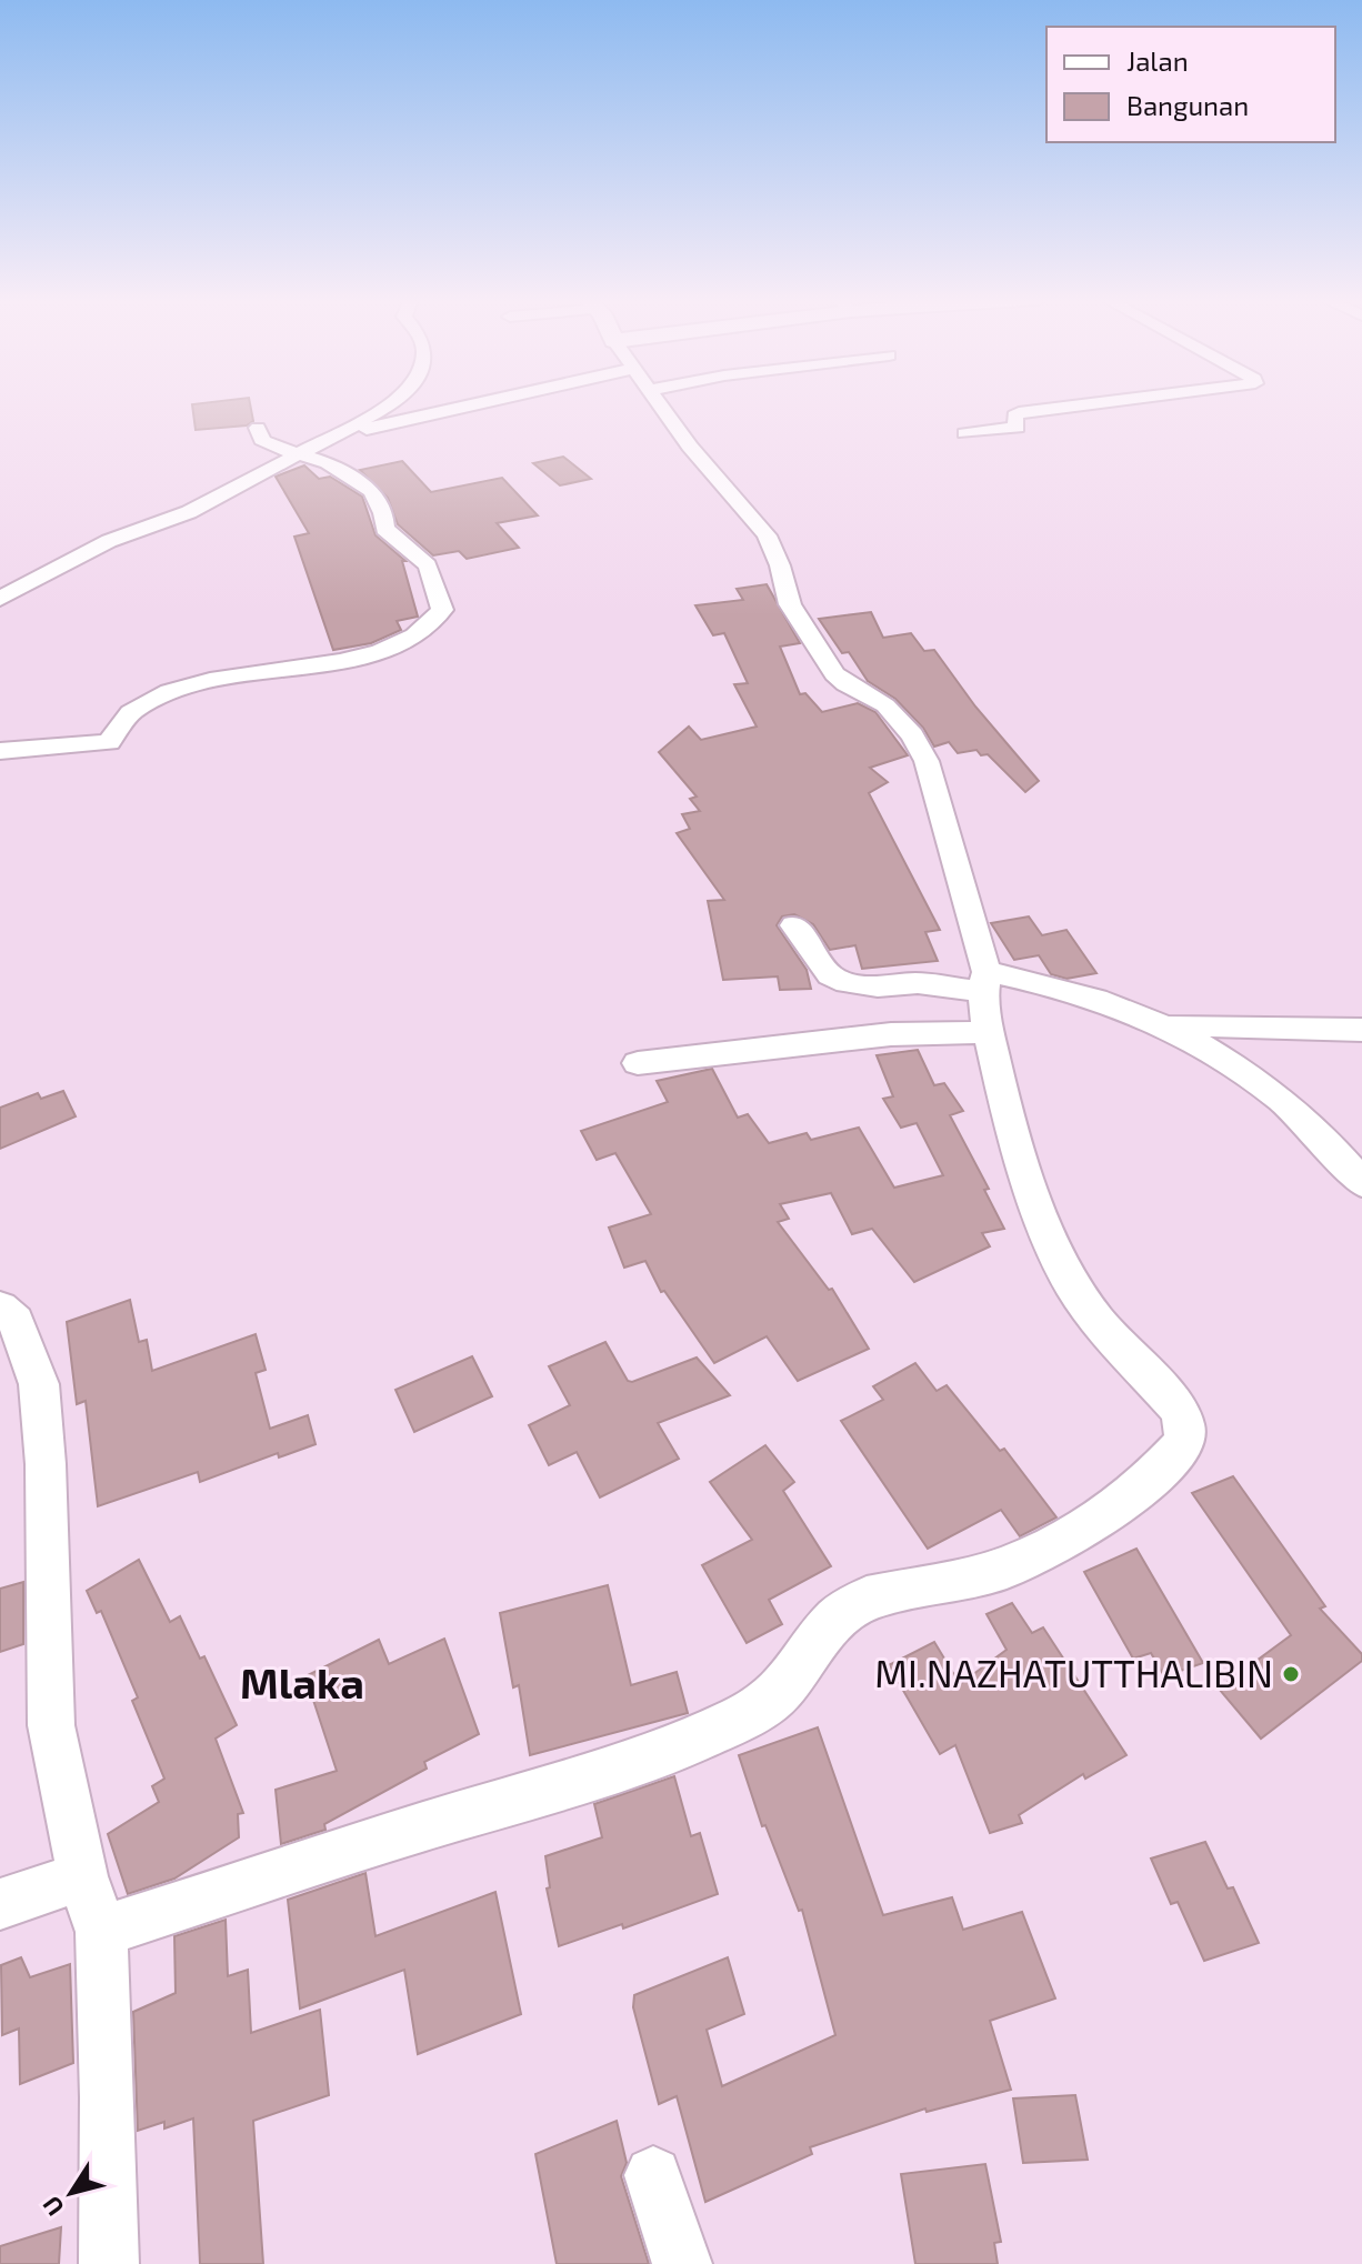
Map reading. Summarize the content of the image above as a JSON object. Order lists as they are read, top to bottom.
{
  "districts": ["Mlaka"],
  "places": ["MI.NAZHATUTTHALIBIN"],
  "legend": ["Jalan", "Bangunan"],
  "north": "bottom left"
}
